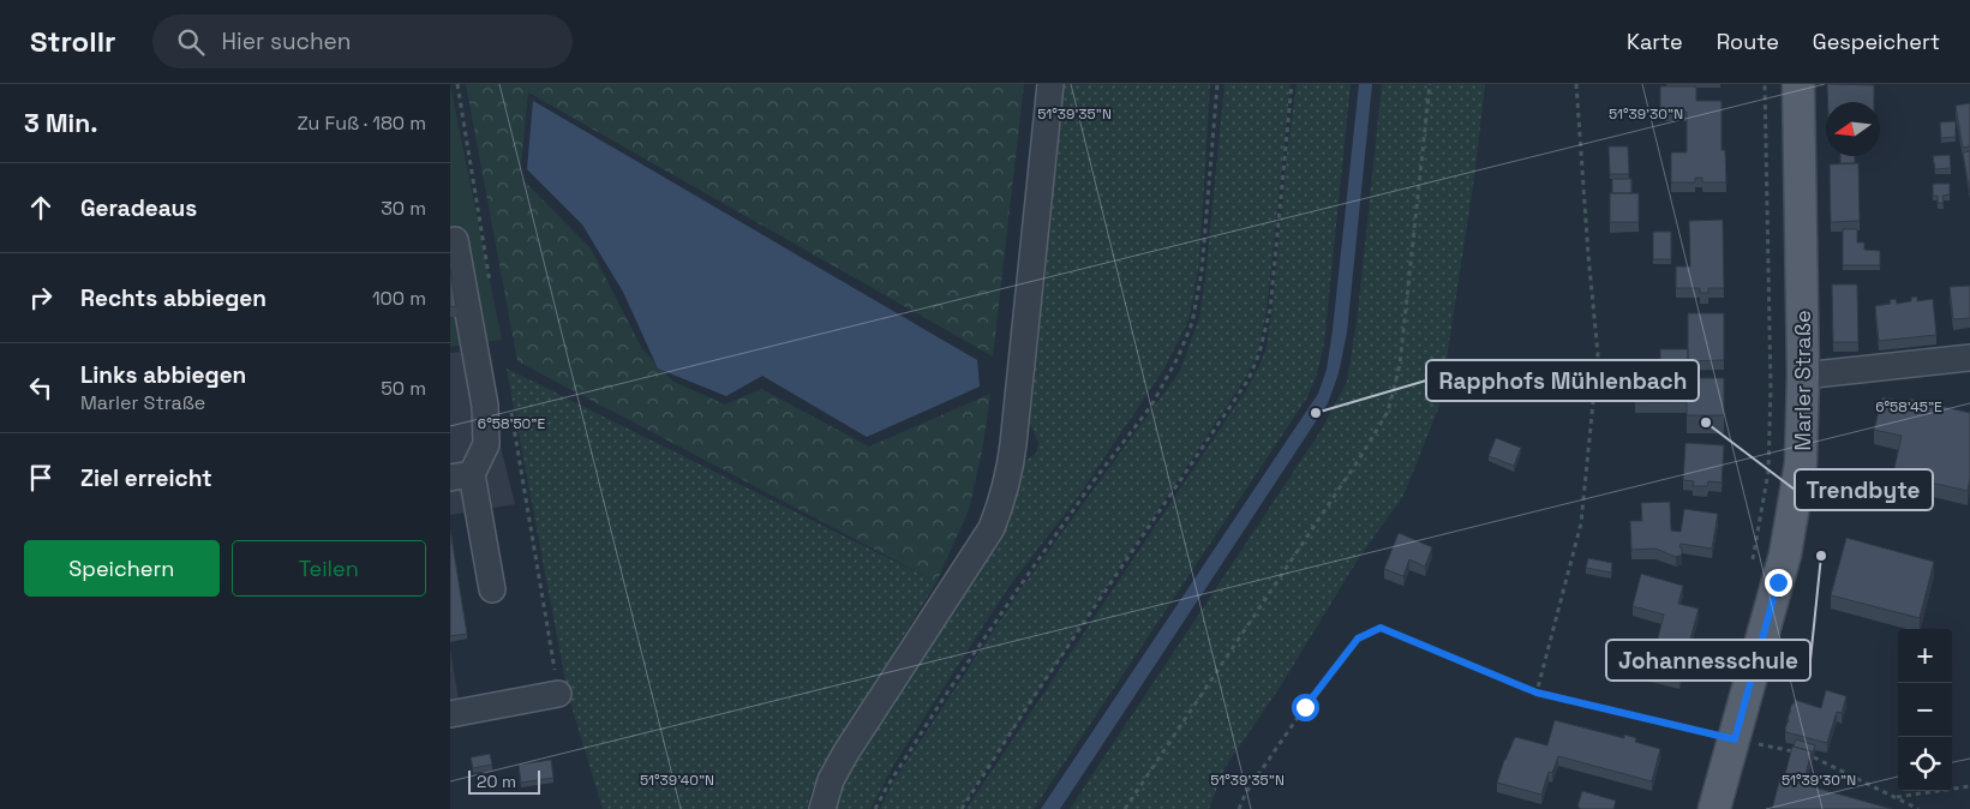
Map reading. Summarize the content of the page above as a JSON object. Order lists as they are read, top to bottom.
{
  "streets": {
    "main road": ["Marler Straße"]
  },
  "places": ["Rapphofs Mühlenbach", "Trendbyte", "Johannesschule"],
  "scale_bar": "20 m",
  "north": "left",
  "page": {
    "header": "Strollr",
    "search": "Hier suchen",
    "nav": ["Karte", "Route", "Gespeichert"],
    "heading": ["3 Min.", "Zu Fuß · 180 m"],
    "list": [
      ["Geradeaus", "30 m"],
      ["Rechts abbiegen", "100 m"],
      ["Links abbiegen", "Marler Straße", "50 m"],
      "Ziel erreicht"
    ],
    "buttons": ["Speichern", "Teilen"],
    "map_buttons": ["+", "−"],
    "scale": "20 m"
  },
  "coordinates": [
    "51°39'30\"N",
    "51°39'35\"N",
    "6°58'45\"E",
    "6°58'50\"E",
    "51°39'40\"N"
  ]
}
